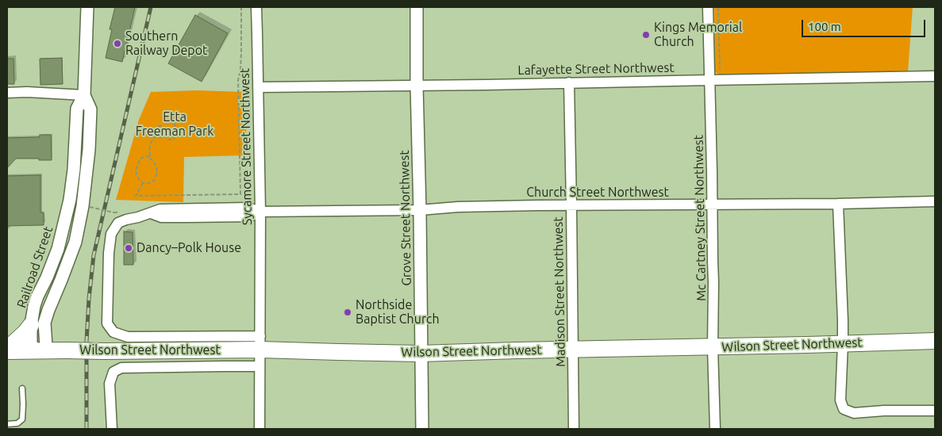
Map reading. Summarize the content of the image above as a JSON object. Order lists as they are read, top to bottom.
{
  "streets": {
    "highway": ["Wilson Street Northwest"],
    "street": [
      "Lafayette Street Northwest",
      "Sycamore Street Northwest",
      "Church Street Northwest",
      "Grove Street Northwest",
      "Mc Cartney Street Northwest",
      "Railroad Street",
      "Madison Street Northwest"
    ]
  },
  "crossings": [
    ["Lafayette Street Northwest", "Sycamore Street Northwest"],
    ["Lafayette Street Northwest", "Grove Street Northwest"],
    ["Lafayette Street Northwest", "Mc Cartney Street Northwest"],
    ["Lafayette Street Northwest", "Madison Street Northwest"],
    ["Sycamore Street Northwest", "Church Street Northwest"],
    ["Sycamore Street Northwest", "Wilson Street Northwest"],
    ["Church Street Northwest", "Grove Street Northwest"],
    ["Church Street Northwest", "Mc Cartney Street Northwest"],
    ["Church Street Northwest", "Madison Street Northwest"],
    ["Church Street Northwest", "Wilson Street Northwest"],
    ["Grove Street Northwest", "Wilson Street Northwest"],
    ["Mc Cartney Street Northwest", "Wilson Street Northwest"],
    ["Railroad Street", "Wilson Street Northwest"],
    ["Madison Street Northwest", "Wilson Street Northwest"]
  ],
  "parks": ["Etta Freeman Park"],
  "places": [
    "Kings Memorial Church",
    "Southern Railway Depot",
    "Dancy–Polk House",
    "Northside Baptist Church"
  ],
  "scale_bar": "100 m"
}
